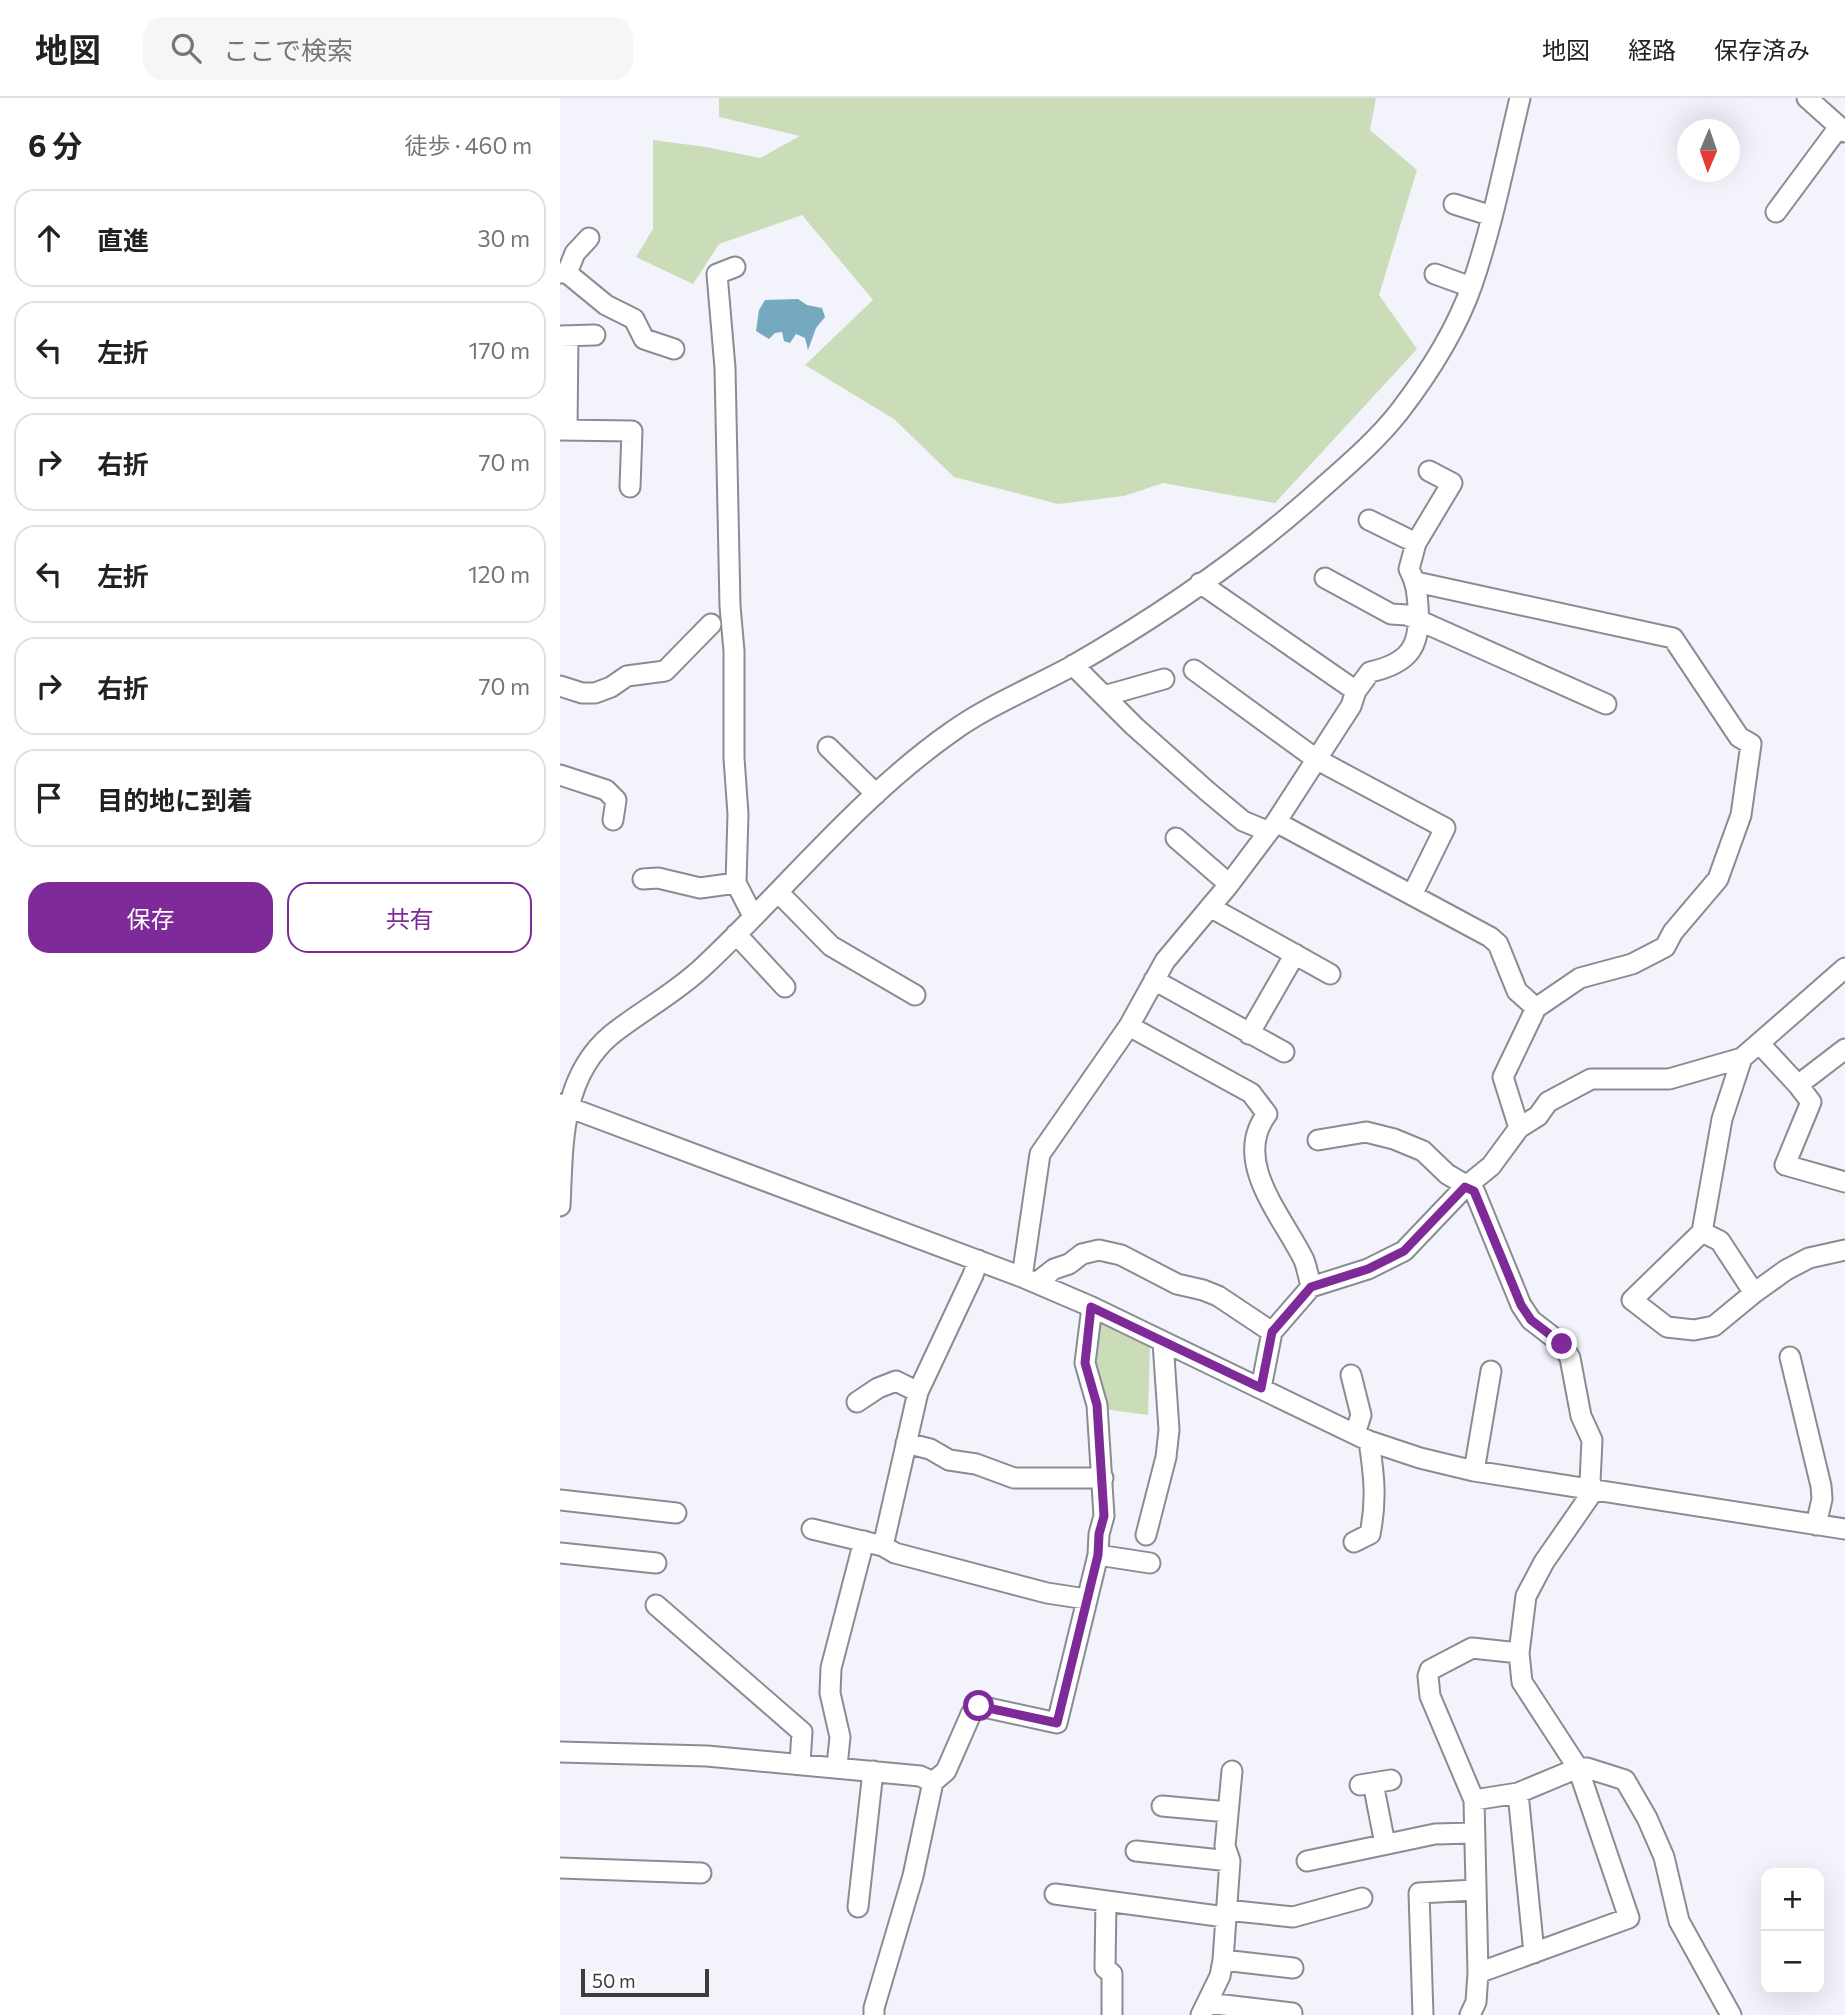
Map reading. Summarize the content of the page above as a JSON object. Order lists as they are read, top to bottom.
{
  "scale_bar": "50 m",
  "north": "bottom",
  "page": {
    "header": "地図",
    "search": "ここで検索",
    "nav": ["地図", "経路", "保存済み"],
    "heading": ["6 分", "徒歩 · 460 m"],
    "list": [
      ["直進", "30 m"],
      ["左折", "170 m"],
      ["右折", "70 m"],
      ["左折", "120 m"],
      ["右折", "70 m"],
      "目的地に到着"
    ],
    "buttons": ["保存", "共有"],
    "map_buttons": ["+", "−"],
    "scale": "50 m"
  }
}
